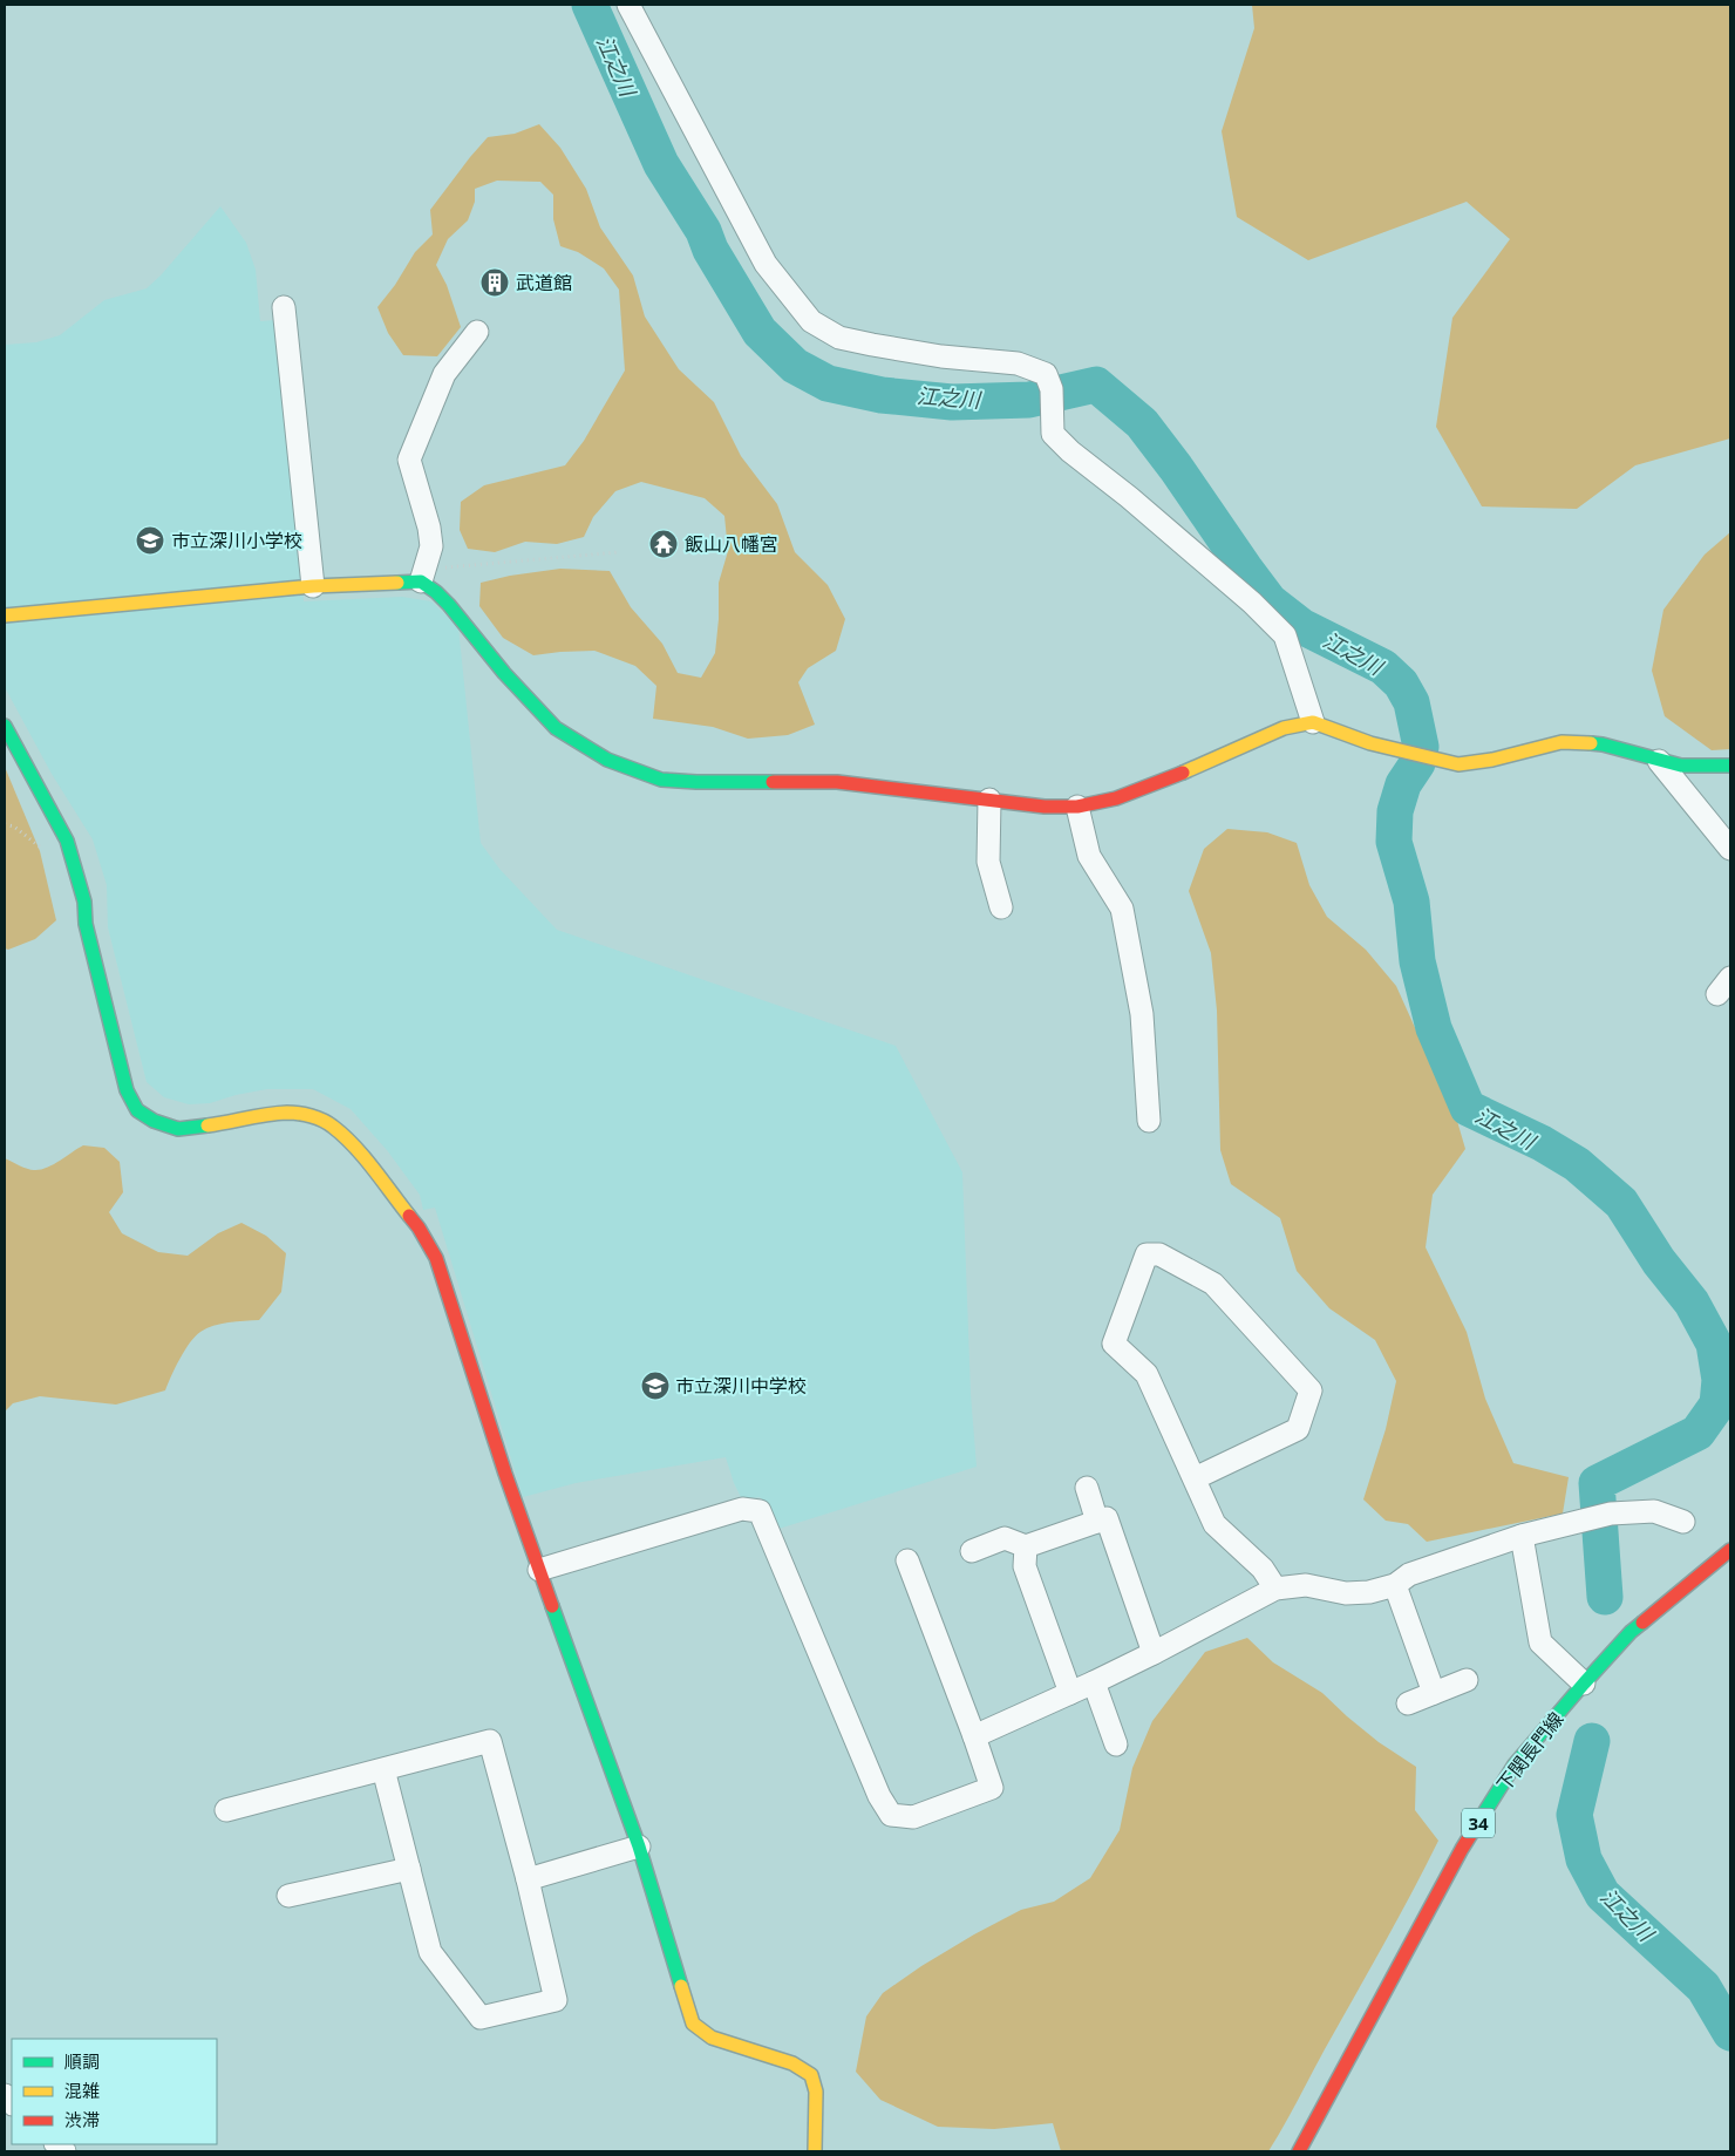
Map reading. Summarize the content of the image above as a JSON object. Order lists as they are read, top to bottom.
{
  "streets": {
    "street": ["下関長門線", "34"]
  },
  "water": ["江之川"],
  "places": {
    "building": ["武道館"],
    "school or university": ["市立深川小学校", "市立深川中学校"],
    "temple": ["飯山八幡宮"]
  },
  "legend": ["順調", "混雑", "渋滞"]
}
